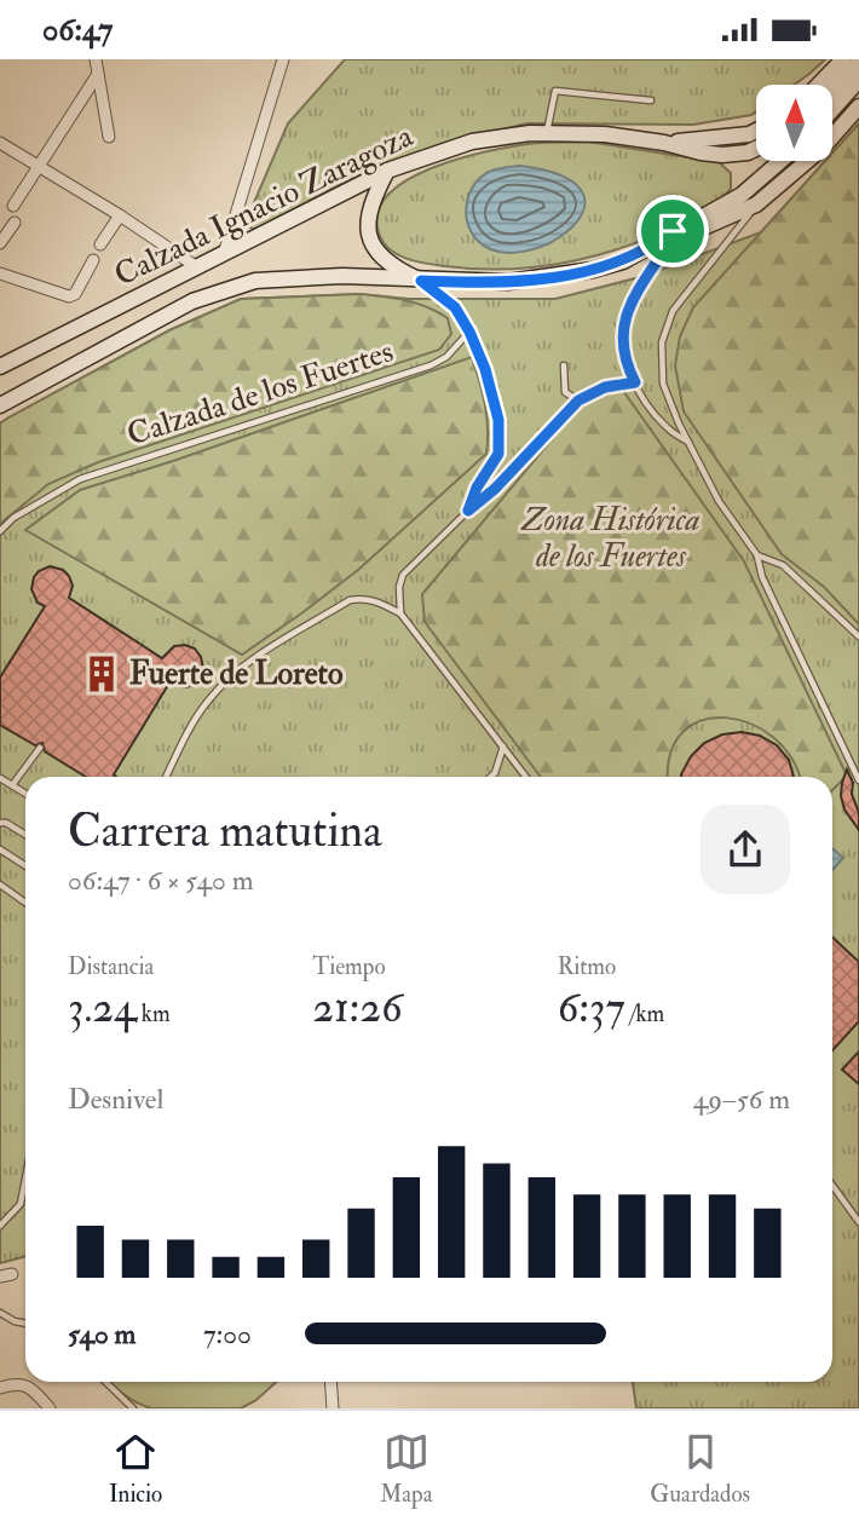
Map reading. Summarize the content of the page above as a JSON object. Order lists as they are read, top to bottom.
{
  "streets": {
    "main road": ["Calzada Ignacio Zaragoza"],
    "lane": ["Calzada de los Fuertes"]
  },
  "parks": ["Zona Histórica de los Fuertes"],
  "places": {
    "building": ["Fuerte de Loreto"]
  },
  "north": "top",
  "page": {
    "status": "06:47",
    "heading": ["Carrera matutina", "06:47 · 6 × 540 m"],
    "stats": [
      ["Distancia", "3.24 km"],
      ["Tiempo", "21:26"],
      ["Ritmo", "6:37 /km"]
    ],
    "chart": ["Desnivel", "49–56 m"],
    "list": [
      {
        "name": "540 m",
        "note": "7:00"
      }
    ],
    "tabs": ["Inicio", "Mapa", "Guardados"]
  }
}
